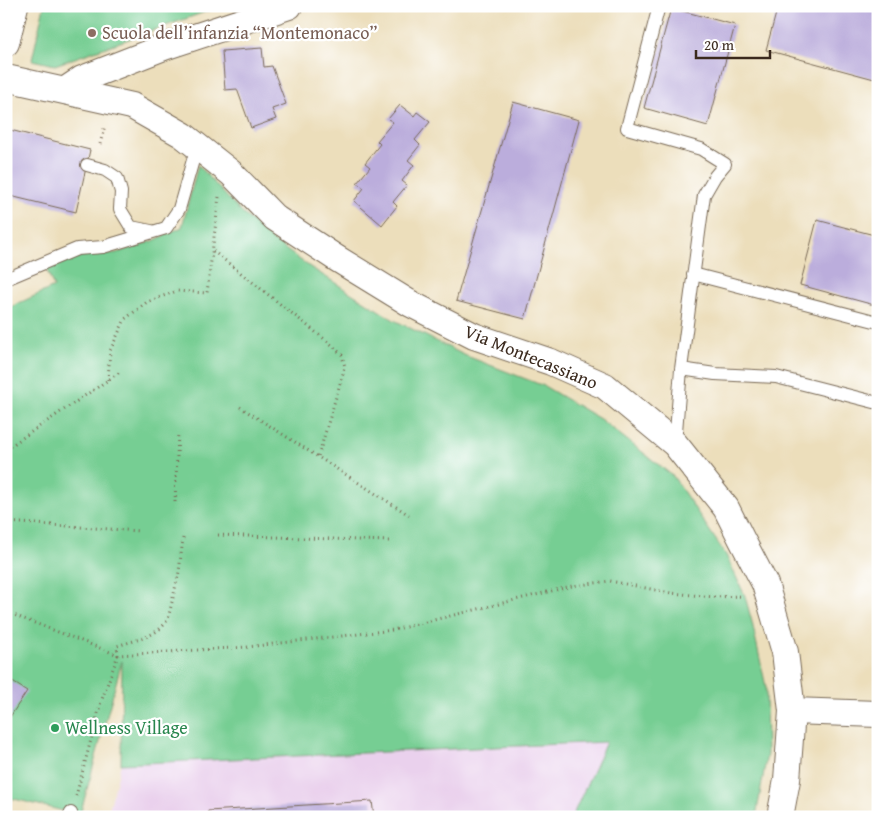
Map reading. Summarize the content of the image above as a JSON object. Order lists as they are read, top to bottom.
{
  "streets": {
    "street": ["Via Montecassiano"]
  },
  "places": ["Scuola dell’infanzia “Montemonaco”", "Wellness Village"],
  "scale_bar": "20 m"
}
